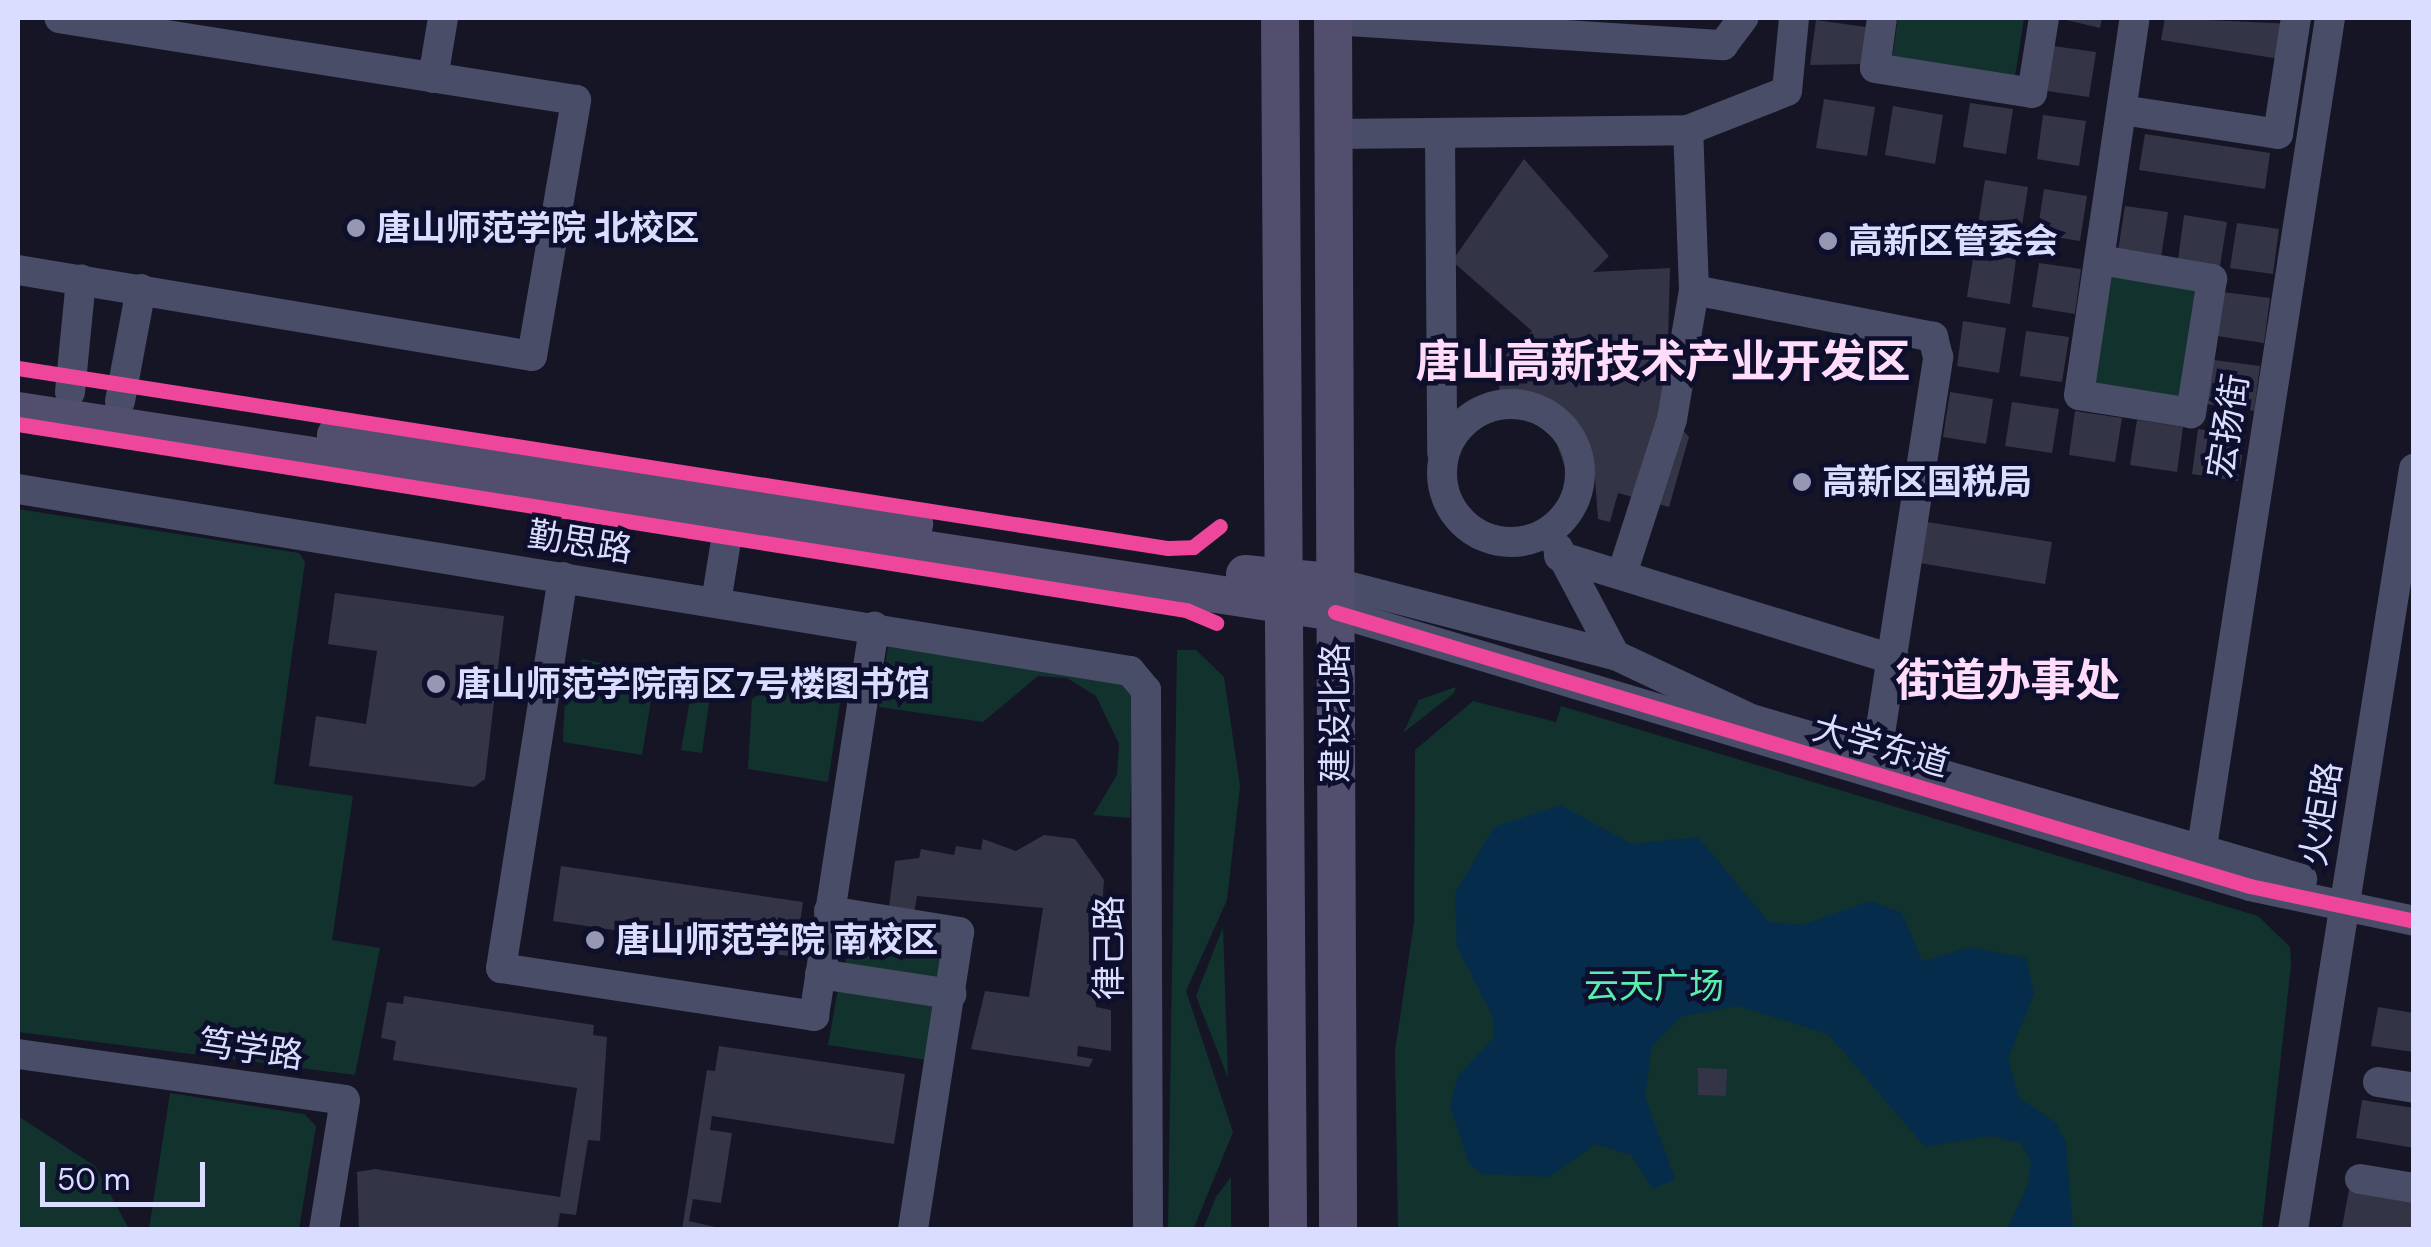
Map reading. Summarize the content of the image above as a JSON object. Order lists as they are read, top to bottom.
{
  "streets": {
    "main road": ["建设北路"],
    "street": [
      "宏扬街",
      "勤思路",
      "大学东道",
      "火炬路",
      "律己路",
      "笃学路"
    ]
  },
  "crossings": [
    ["宏扬街", "大学东道"],
    ["勤思路", "律己路"],
    ["建设北路", "大学东道"],
    ["大学东道", "火炬路"]
  ],
  "districts": ["唐山高新技术产业开发区", "街道办事处"],
  "parks": ["云天广场"],
  "places": [
    "唐山师范学院 北校区",
    "高新区管委会",
    "高新区国税局",
    "唐山师范学院南区7号楼图书馆",
    "唐山师范学院 南校区"
  ],
  "scale_bar": "50 m"
}
